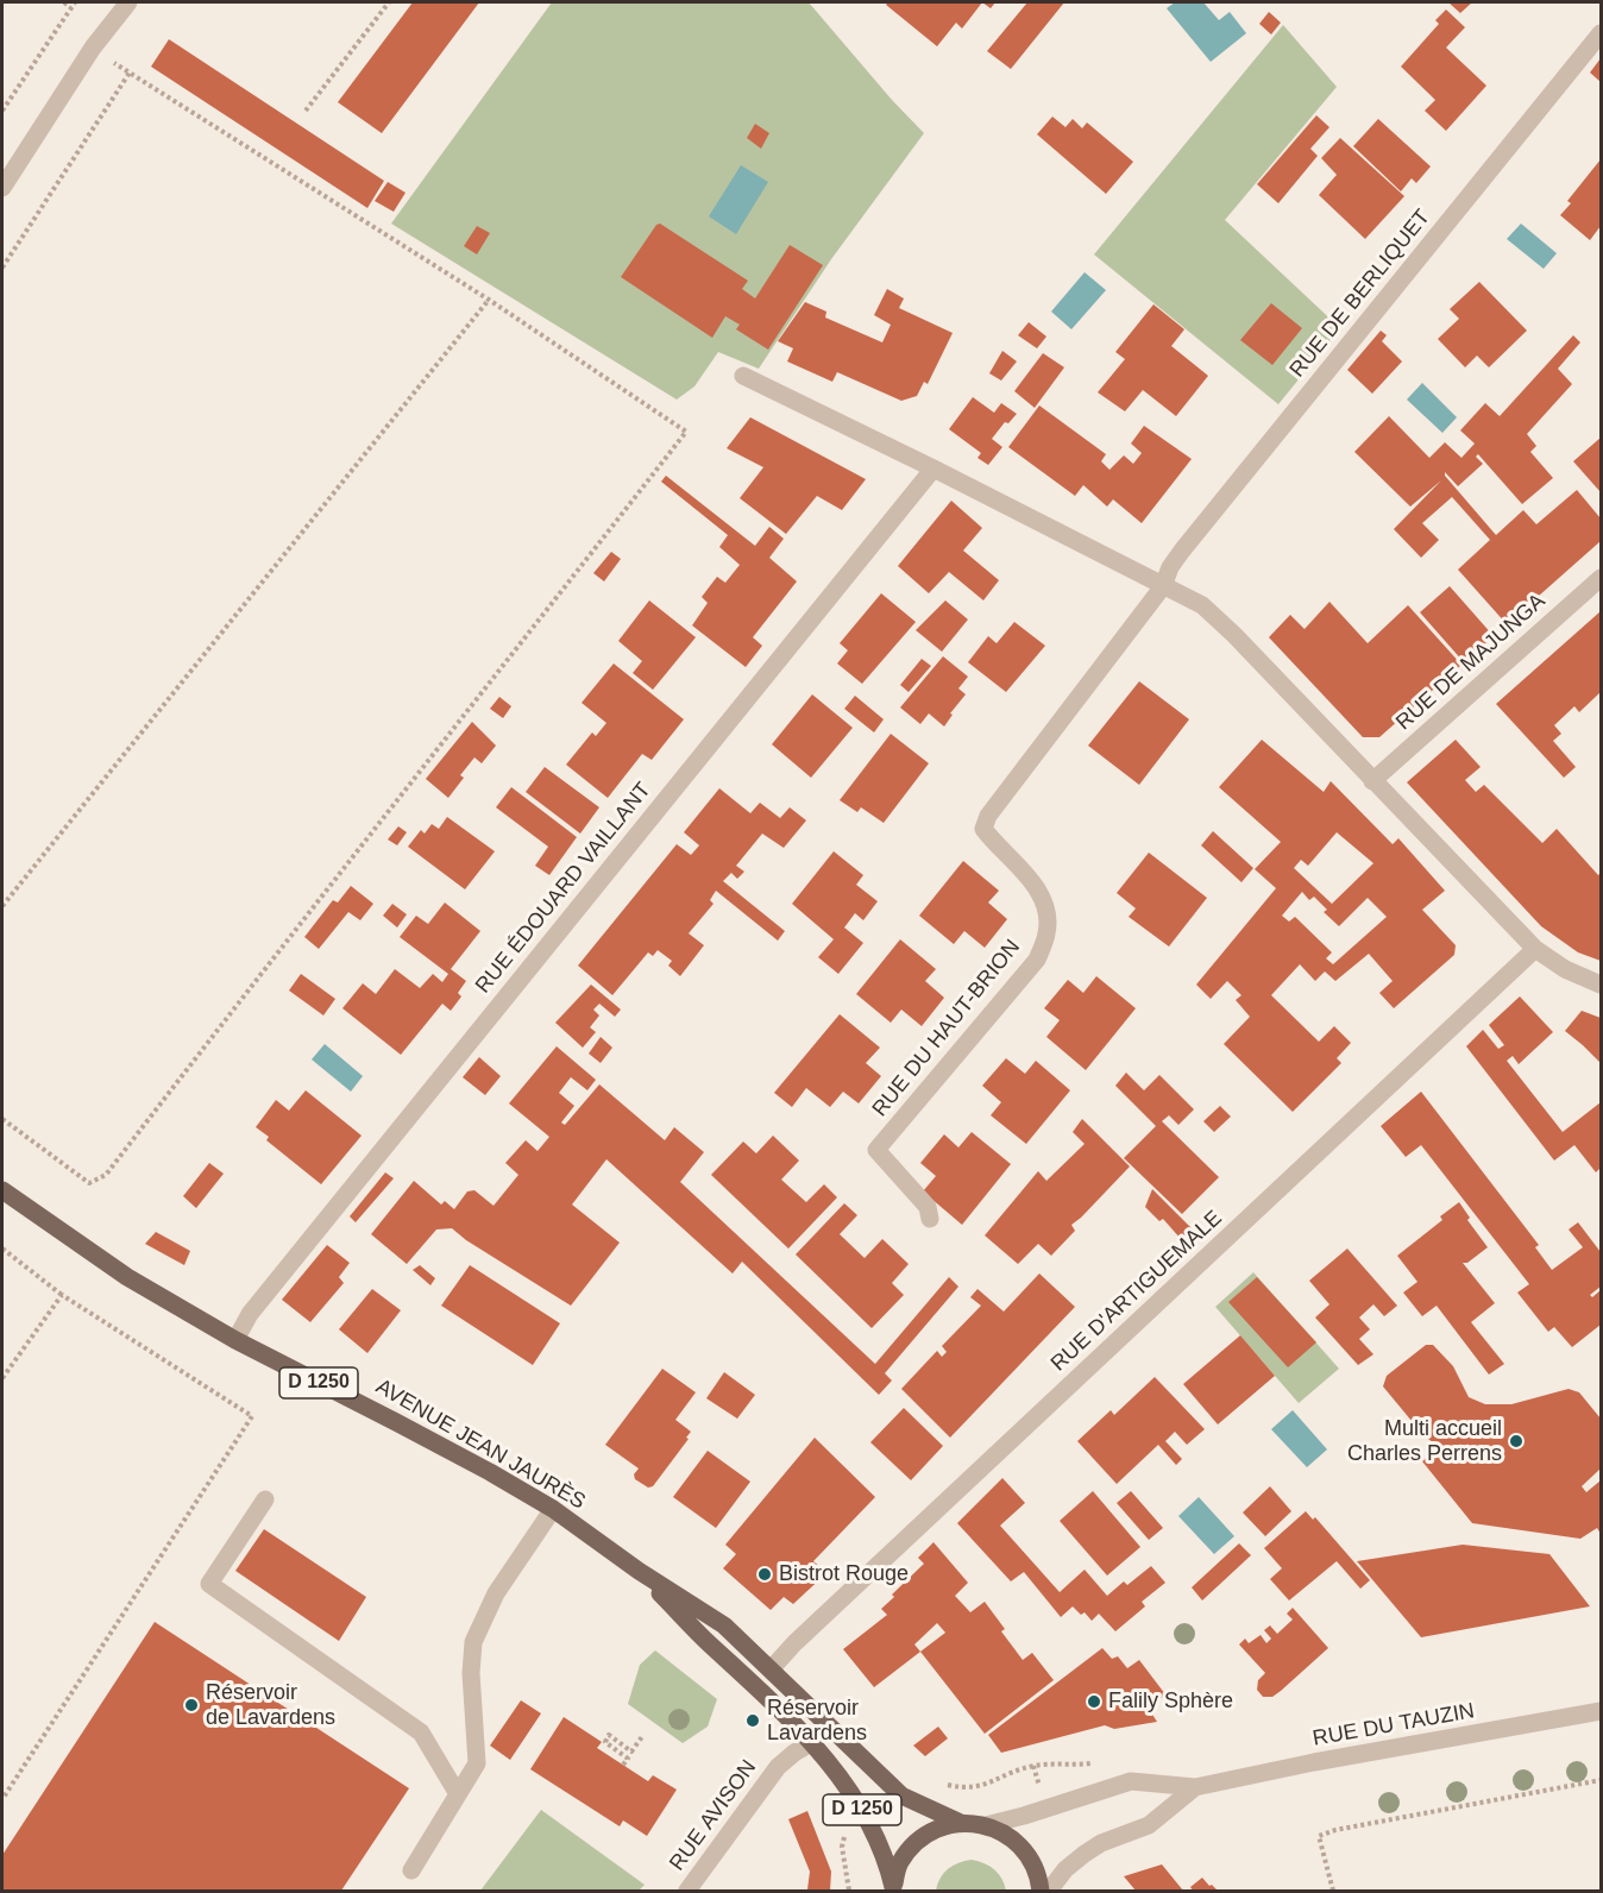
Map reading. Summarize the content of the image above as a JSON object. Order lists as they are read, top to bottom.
{
  "streets": {
    "main road": ["D 1250", "AVENUE JEAN JAURÈS"],
    "street": [
      "RUE DE BERLIQUET",
      "RUE DE MAJUNGA",
      "RUE ÉDOUARD VAILLANT",
      "RUE DU HAUT-BRION",
      "RUE D'ARTIGUEMALE",
      "RUE DU TAUZIN",
      "RUE AVISON"
    ]
  },
  "crossings": [
    ["RUE DE BERLIQUET", "RUE DU HAUT-BRION"],
    ["RUE ÉDOUARD VAILLANT", "AVENUE JEAN JAURÈS"],
    ["RUE D'ARTIGUEMALE", "D 1250"],
    ["RUE D'ARTIGUEMALE", "AVENUE JEAN JAURÈS"],
    ["D 1250", "AVENUE JEAN JAURÈS"],
    ["D 1250", "RUE AVISON"],
    ["AVENUE JEAN JAURÈS", "RUE AVISON"]
  ],
  "places": [
    "Multi accueil Charles Perrens",
    "Bistrot Rouge",
    "Falily Sphère",
    "Réservoir de Lavardens",
    "Réservoir Lavardens"
  ]
}
